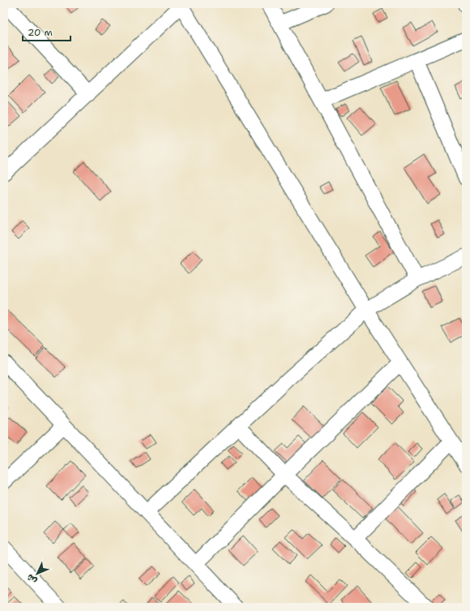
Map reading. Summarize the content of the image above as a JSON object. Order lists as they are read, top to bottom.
{
  "scale_bar": "20 m",
  "north": "bottom left"
}
